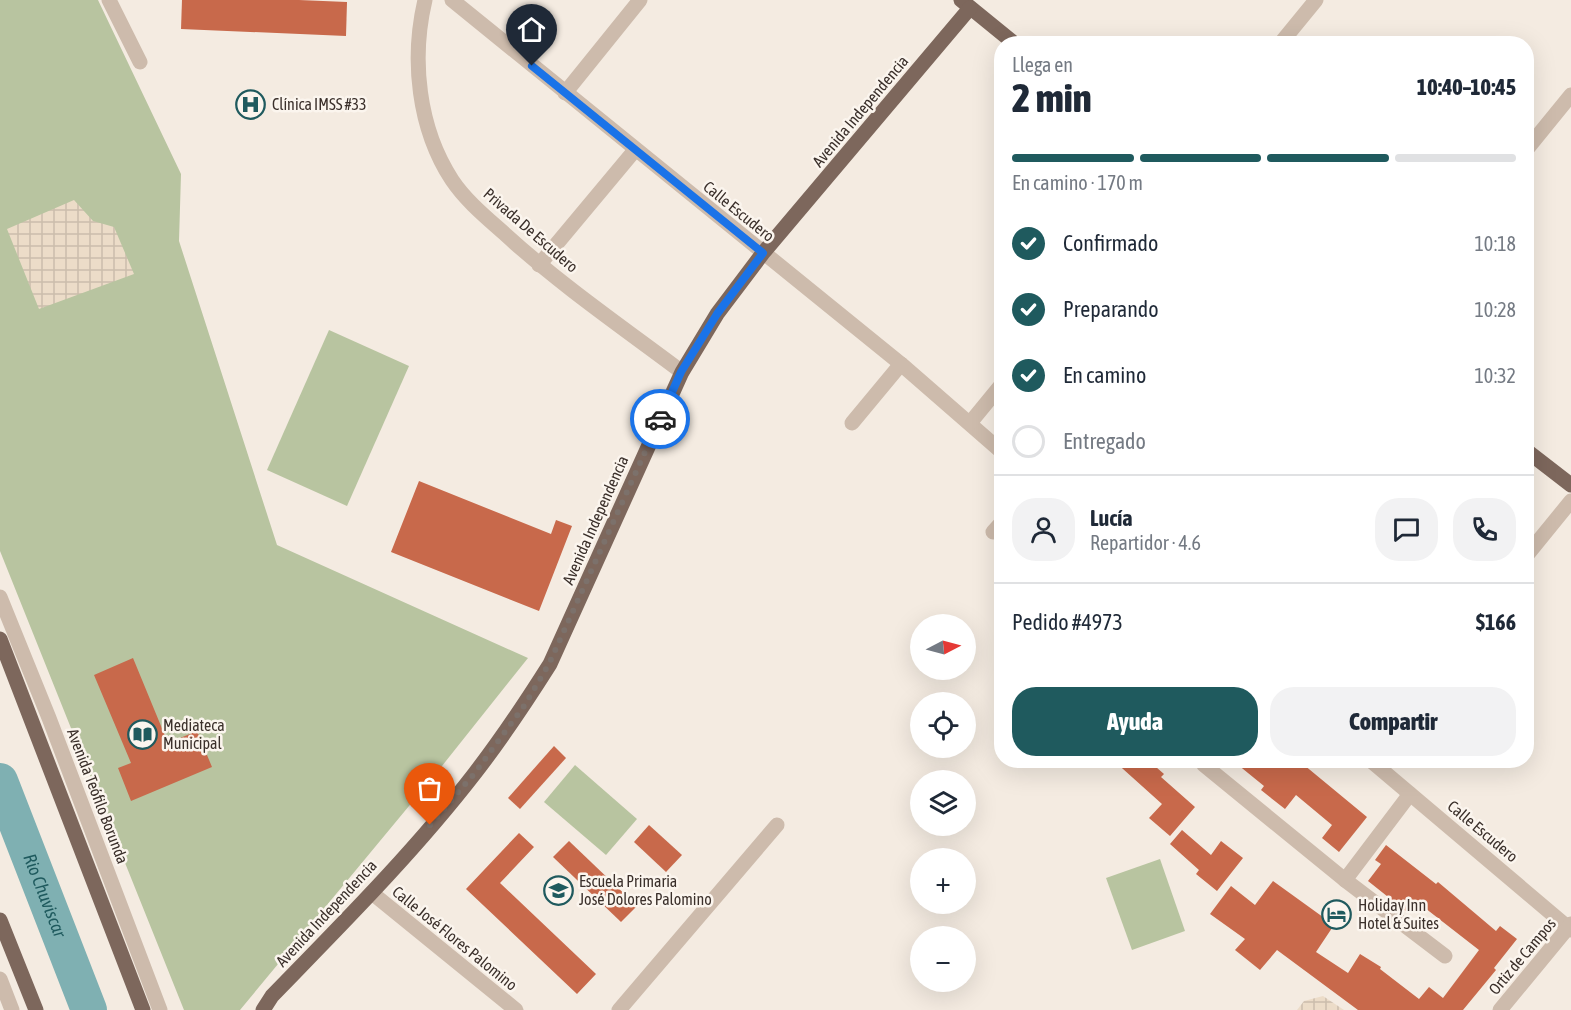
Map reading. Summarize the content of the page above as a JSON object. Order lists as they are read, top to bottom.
{
  "streets": {
    "main road": ["Avenida Independencia"],
    "street": [
      "Calle Escudero",
      "Privada De Escudero",
      "Avenida Teófilo Borunda",
      "Calle José Flores Palomino",
      "Ortiz de Campos"
    ]
  },
  "crossings": [
    ["Avenida Independencia", "Calle Escudero"],
    ["Avenida Independencia", "Privada De Escudero"],
    ["Avenida Independencia", "Calle José Flores Palomino"],
    ["Calle Escudero", "Ortiz de Campos"]
  ],
  "water": ["Rio Chuviscar"],
  "places": {
    "hospital": ["Clínica IMSS #33"],
    "library": ["Mediateca Municipal"],
    "school or university": ["Escuela Primaria José Dolores Palomino"],
    "hotel": ["Holiday Inn Hotel & Suites"]
  },
  "north": "right",
  "page": {
    "heading": ["2 min", "Llega en", "10:40–10:45"],
    "panel": [
      "Lucía",
      "Repartidor · 4.6",
      "Pedido #4973",
      "$166"
    ],
    "bar": "En camino · 170 m",
    "list": [
      ["Confirmado", "10:18"],
      ["Preparando", "10:28"],
      ["En camino", "10:32"],
      "Entregado"
    ],
    "map_buttons": ["+", "−"],
    "buttons": ["Ayuda", "Compartir"]
  }
}
